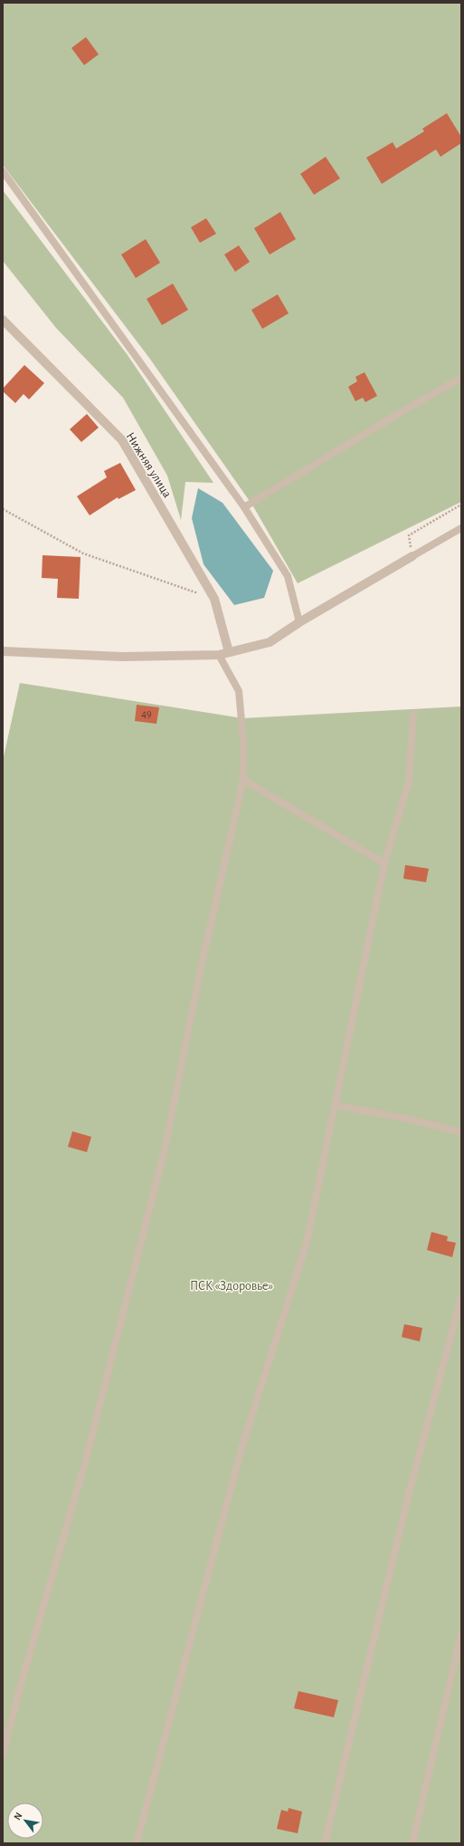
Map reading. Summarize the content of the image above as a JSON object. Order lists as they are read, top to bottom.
{
  "streets": {
    "street": ["Нижняя улица"]
  },
  "parks": ["ПСК «Здоровье»"],
  "house_numbers": ["49"],
  "north": "top left"
}
